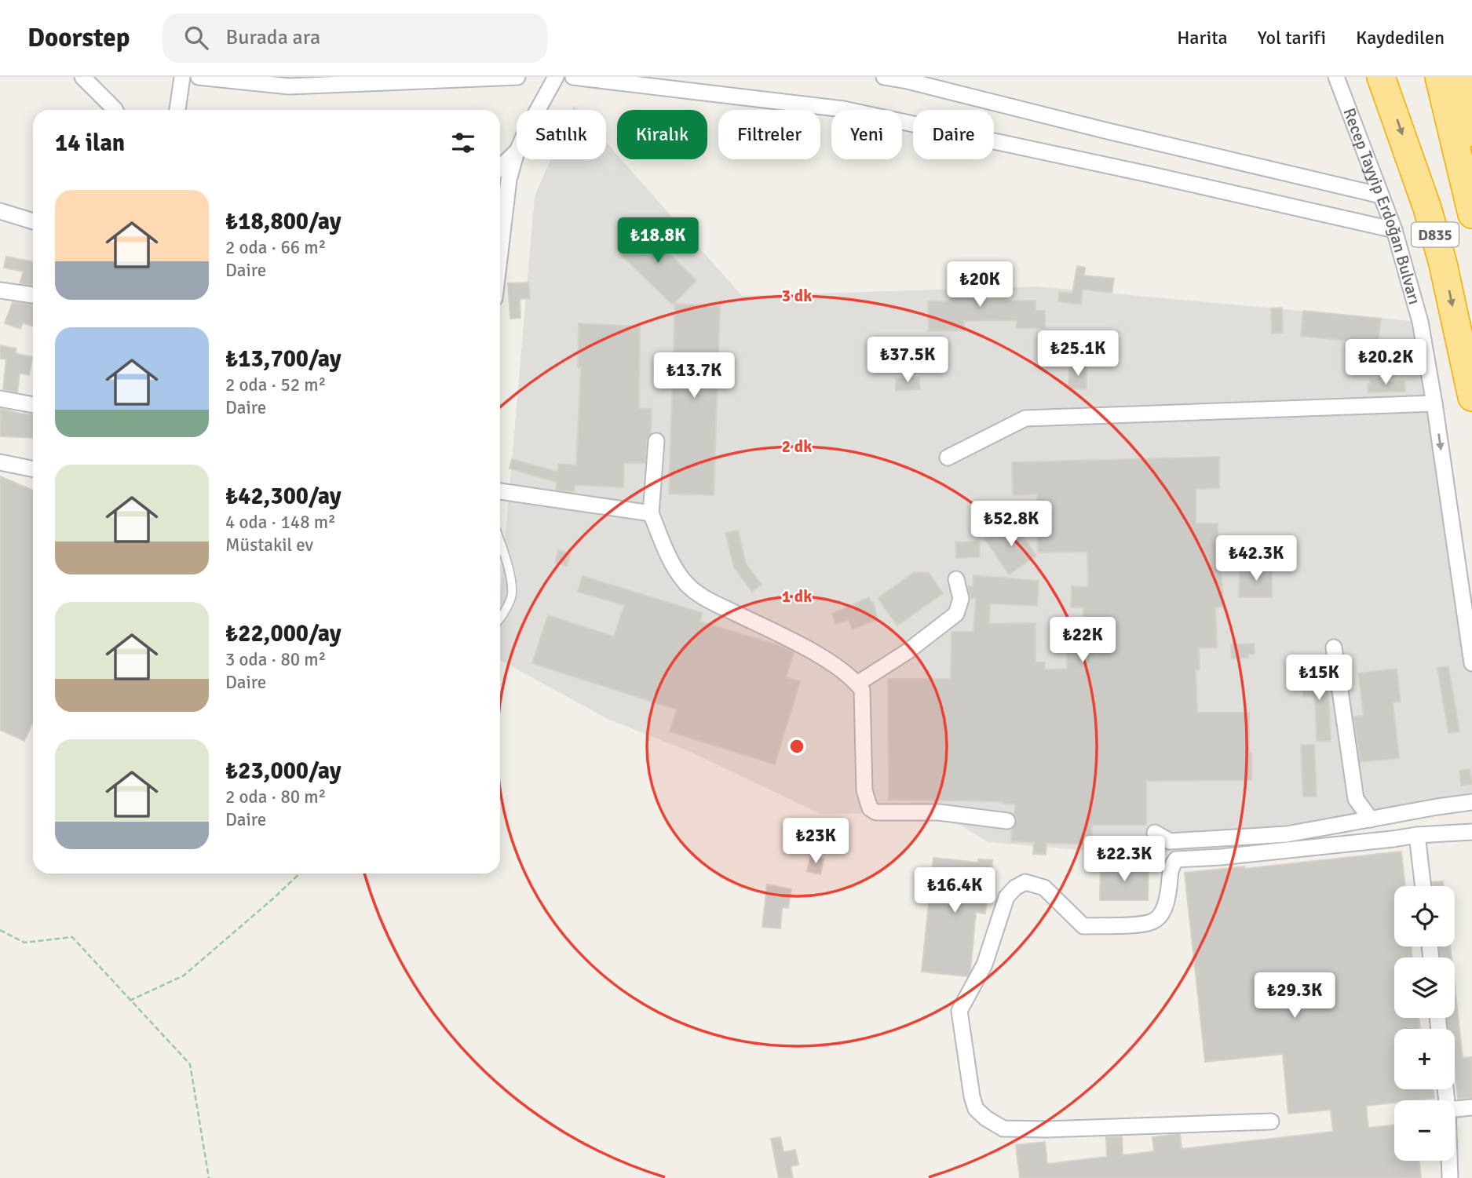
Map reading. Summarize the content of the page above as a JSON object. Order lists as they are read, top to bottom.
{
  "streets": {
    "highway": ["D835"],
    "street": ["Recep Tayyip Erdoğan Bulvarı"]
  },
  "one_way": ["Recep Tayyip Erdoğan Bulvarı"],
  "page": {
    "header": "Doorstep",
    "search": "Burada ara",
    "nav": ["Harita", "Yol tarifi", "Kaydedilen"],
    "chip": [
      "Satılık",
      "Kiralık",
      "Filtreler",
      "Yeni",
      "Daire"
    ],
    "heading": "14 ilan",
    "list": [
      {
        "name": "₺18,800/ay",
        "note": "2 oda · 66 m² · Daire"
      },
      {
        "name": "₺13,700/ay",
        "note": "2 oda · 52 m² · Daire"
      },
      {
        "name": "₺42,300/ay",
        "note": "4 oda · 148 m² · Müstakil ev"
      },
      {
        "name": "₺22,000/ay",
        "note": "3 oda · 80 m² · Daire"
      },
      {
        "name": "₺23,000/ay",
        "note": "2 oda · 80 m² · Daire"
      }
    ],
    "price": [
      "₺18.8K",
      "₺20K",
      "₺25.1K",
      "₺37.5K",
      "₺20.2K",
      "₺13.7K",
      "₺52.8K",
      "₺42.3K",
      "₺22K",
      "₺15K",
      "₺23K",
      "₺22.3K",
      "₺16.4K",
      "₺29.3K"
    ],
    "map_buttons": ["+", "−"]
  },
  "rings": ["3 dk", "2 dk", "1 dk"]
}
